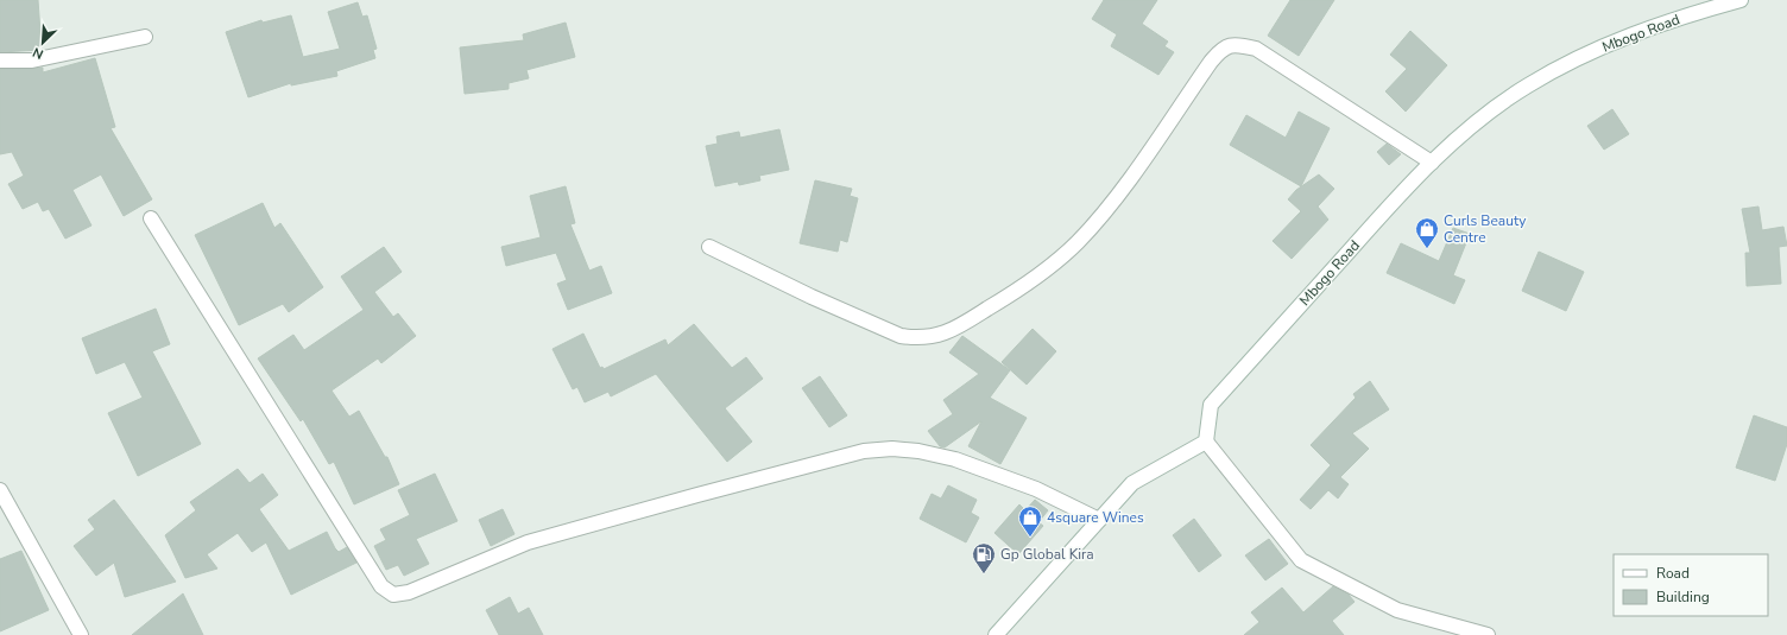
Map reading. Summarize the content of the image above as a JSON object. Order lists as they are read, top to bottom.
{
  "streets": {
    "street": ["Mbogo Road"]
  },
  "places": {
    "shop": ["Curls Beauty Centre", "4square Wines"],
    "fuel station": ["Gp Global Kira"]
  },
  "legend": ["Road", "Building"],
  "north": "bottom left"
}
